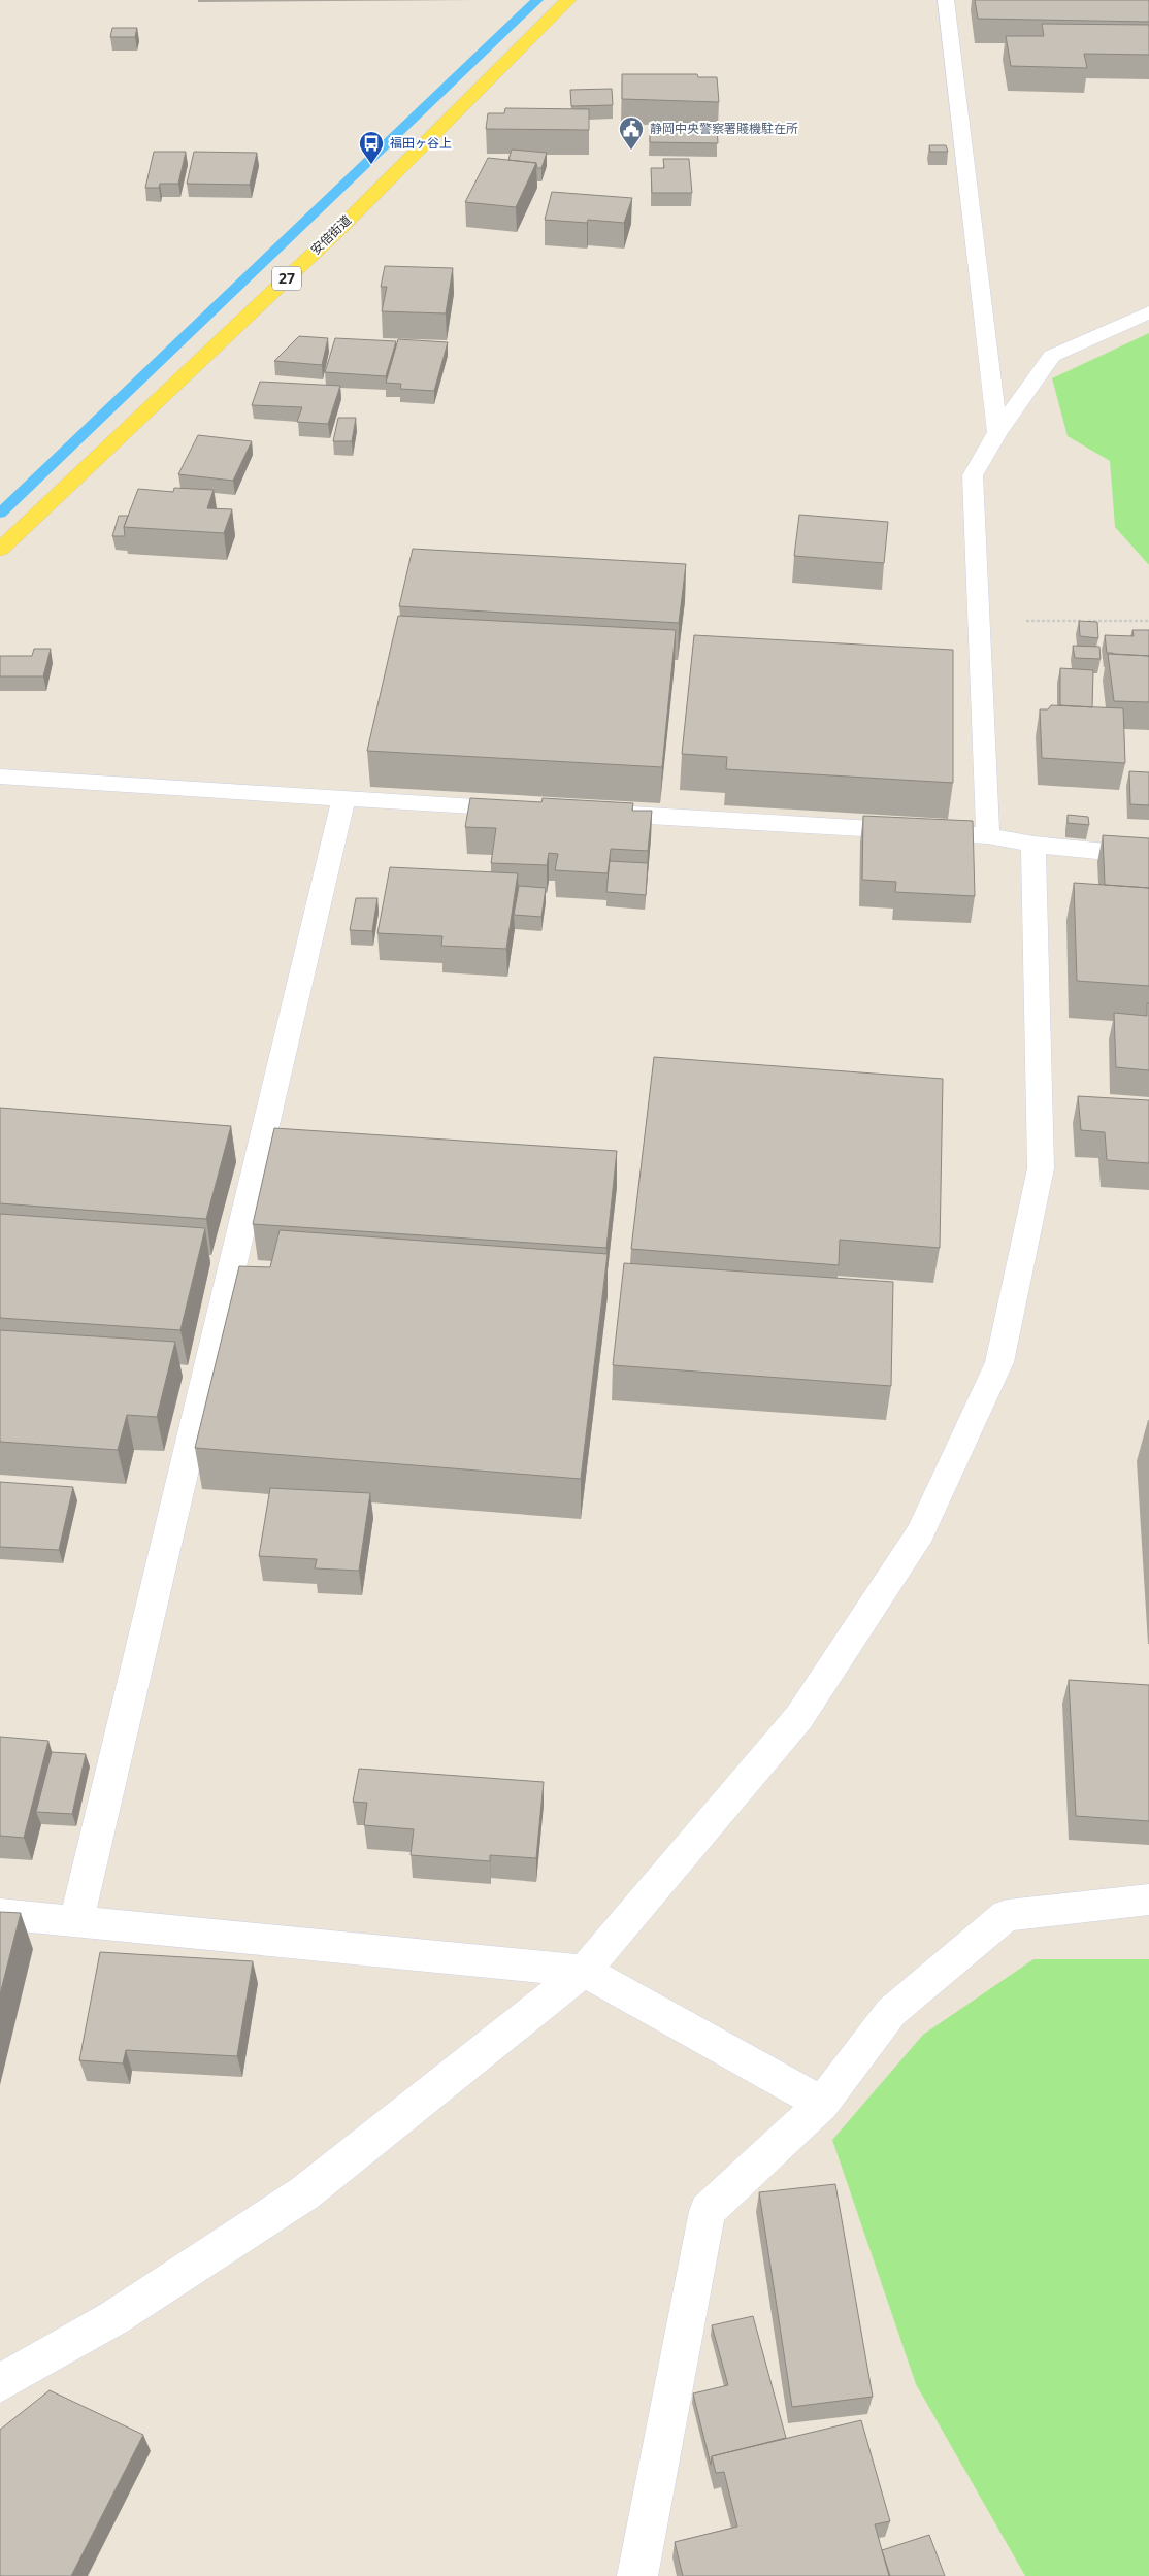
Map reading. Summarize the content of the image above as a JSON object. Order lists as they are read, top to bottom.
{
  "streets": {
    "main road": ["安倍街道", "27"]
  },
  "places": {
    "public building": ["静岡中央警察署賤機駐在所"],
    "bus stop": ["福田ヶ谷上"]
  }
}
